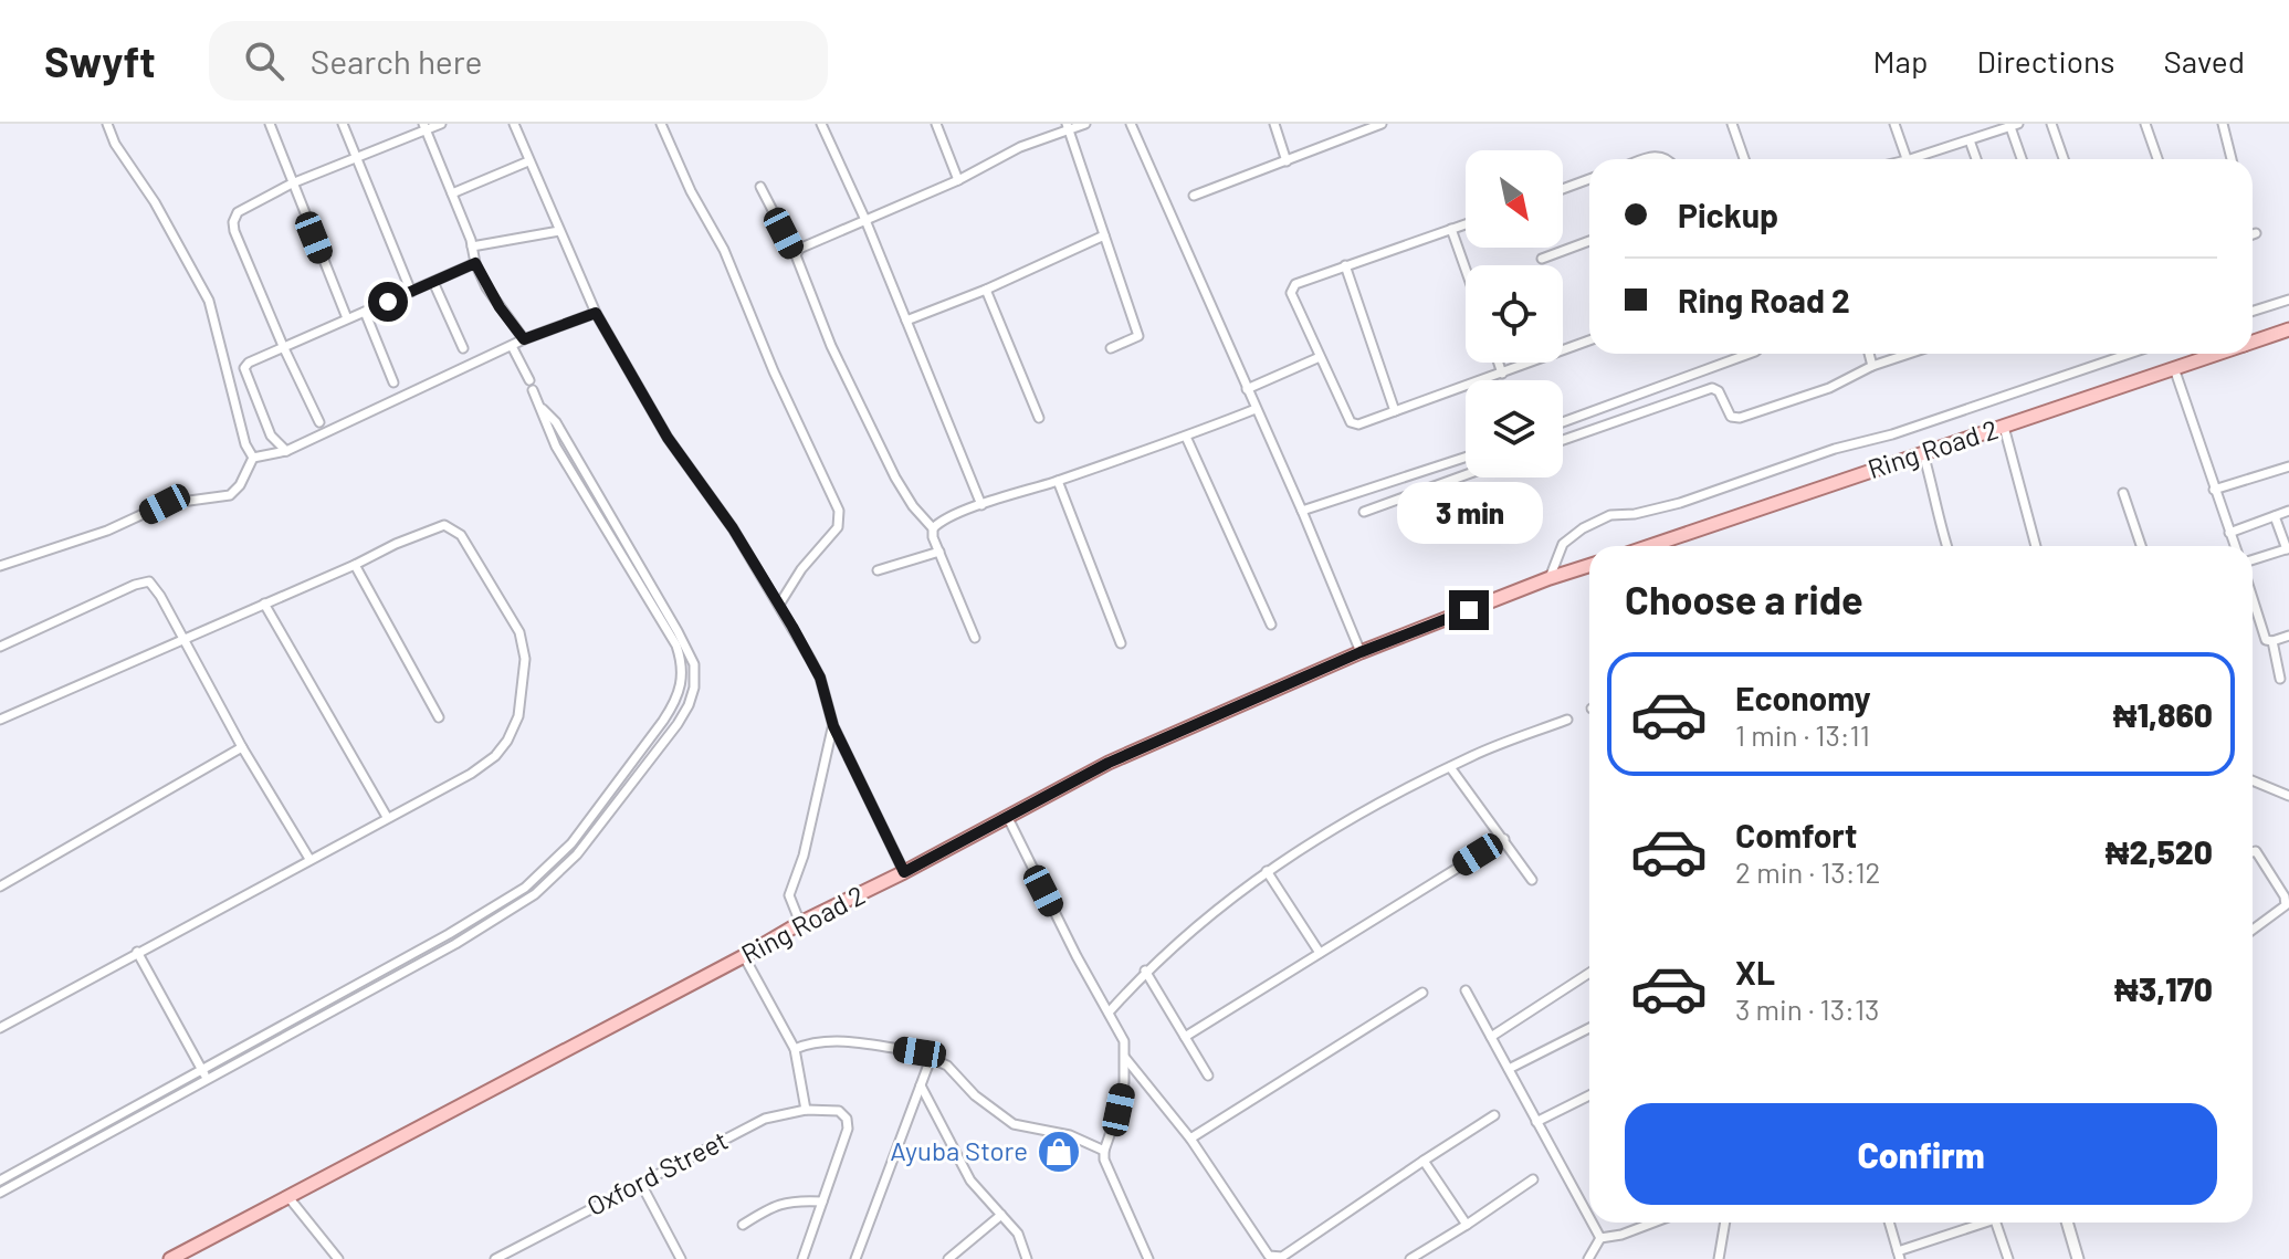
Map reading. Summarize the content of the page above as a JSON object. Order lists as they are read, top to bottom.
{
  "streets": {
    "main road": ["Ring Road 2"],
    "street": ["Oxford Street"]
  },
  "places": {
    "shop": ["Ayuba Store"]
  },
  "north": "bottom right",
  "page": {
    "header": "Swyft",
    "search": "Search here",
    "nav": ["Map", "Directions", "Saved"],
    "banner": ["Pickup", "Ring Road 2"],
    "bubble": "3 min",
    "heading": "Choose a ride",
    "list": [
      {
        "name": "Economy",
        "note": "1 min · 13:11",
        "value": "₦1,860"
      },
      {
        "name": "Comfort",
        "note": "2 min · 13:12",
        "value": "₦2,520"
      },
      {
        "name": "XL",
        "note": "3 min · 13:13",
        "value": "₦3,170"
      }
    ],
    "buttons": "Confirm"
  }
}
